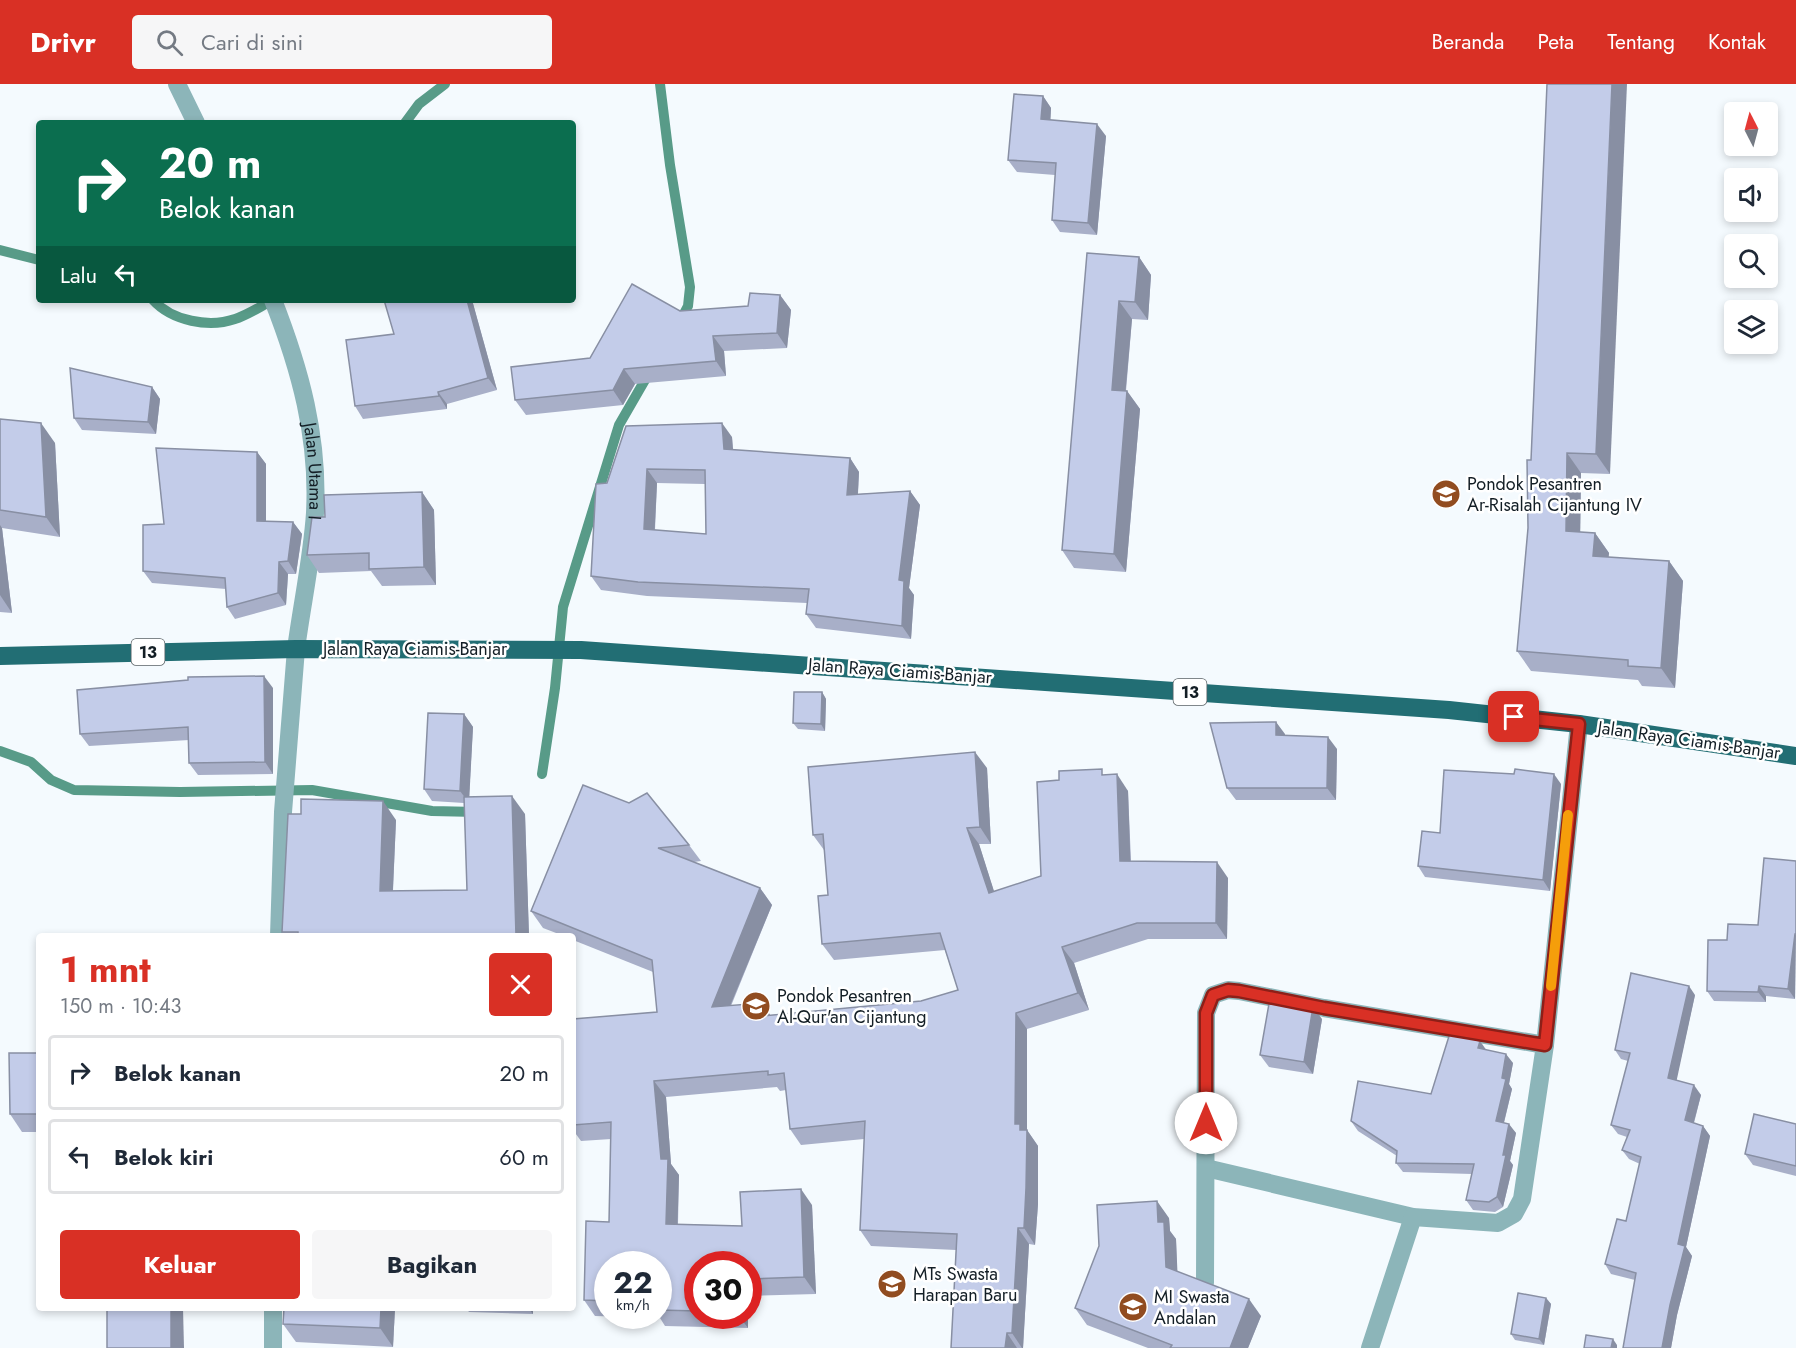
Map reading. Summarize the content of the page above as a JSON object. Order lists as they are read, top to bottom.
{
  "streets": {
    "highway": ["Jalan Raya Ciamis-Banjar", "13"],
    "street": ["Jalan Utama I"]
  },
  "crossings": [
    ["Jalan Utama I", "Jalan Raya Ciamis-Banjar"]
  ],
  "places": {
    "school or university": [
      "Pondok Pesantren Ar-Risalah Cijantung IV",
      "Pondok Pesantren Al-Qur'an Cijantung",
      "MTs Swasta Harapan Baru",
      "MI Swasta Andalan"
    ]
  },
  "north": "top",
  "page": {
    "header": "Drivr",
    "search": "Cari di sini",
    "nav": [
      "Beranda",
      "Peta",
      "Tentang",
      "Kontak"
    ],
    "turn": ["20 m", "Belok kanan"],
    "then": "Lalu",
    "heading": ["1 mnt", "150 m · 10:43"],
    "list": [
      {
        "name": "Belok kanan",
        "value": "20 m"
      },
      {
        "name": "Belok kiri",
        "value": "60 m"
      }
    ],
    "buttons": ["Keluar", "Bagikan"],
    "speed": "22 km/h",
    "limit": "30"
  }
}
